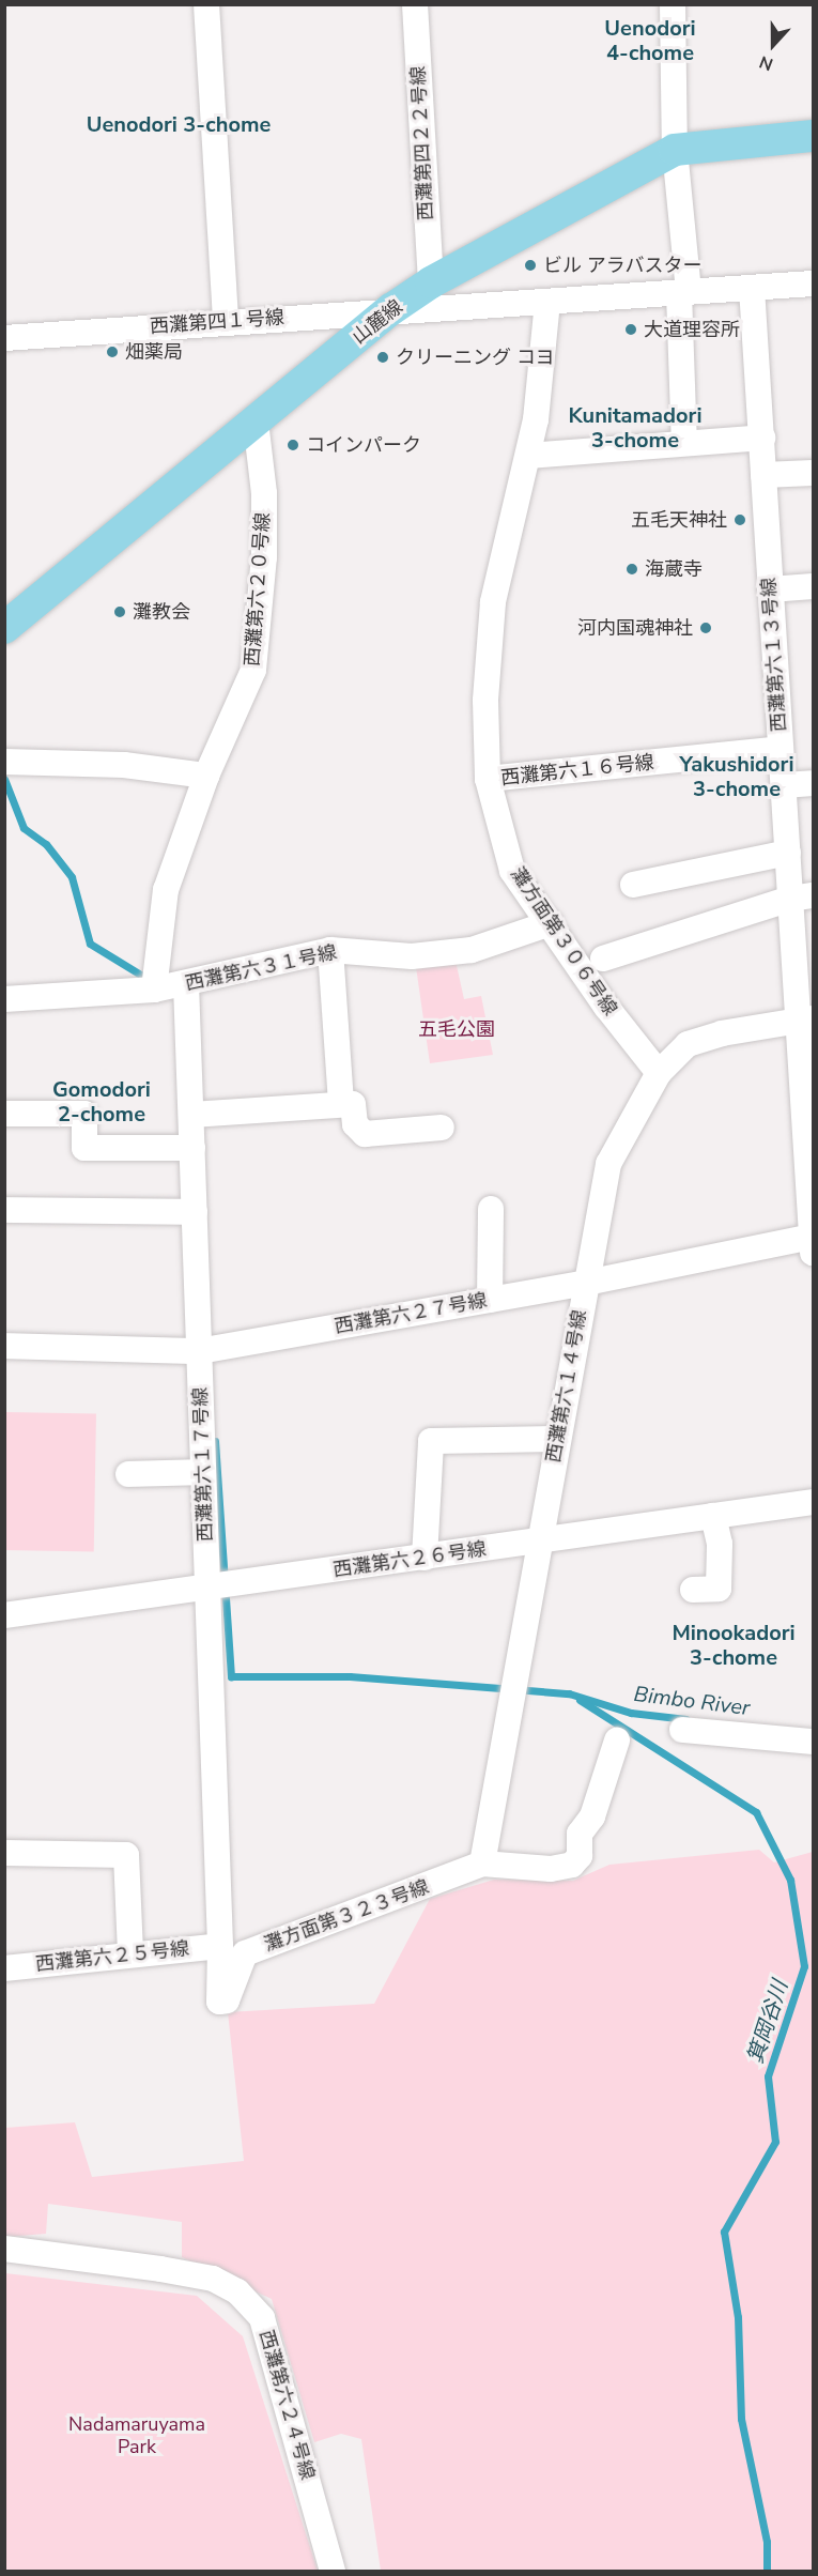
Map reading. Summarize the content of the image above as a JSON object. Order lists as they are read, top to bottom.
{
  "streets": {
    "main road": ["山麓線"],
    "street": [
      "西灘第四２２号線",
      "西灘第四１号線",
      "西灘第六２０号線",
      "西灘第六１３号線",
      "西灘第六１６号線",
      "灘方面第３０６号線",
      "西灘第六３１号線",
      "西灘第六２７号線",
      "西灘第六１４号線",
      "西灘第六１７号線",
      "西灘第六２６号線",
      "灘方面第３２３号線",
      "西灘第六２５号線",
      "西灘第六２４号線"
    ]
  },
  "crossings": [
    ["西灘第四２２号線", "山麓線"],
    ["西灘第四１号線", "山麓線"],
    ["西灘第四１号線", "西灘第六１３号線"],
    ["西灘第四１号線", "灘方面第３０６号線"],
    ["山麓線", "西灘第六２０号線"],
    ["西灘第六２０号線", "西灘第六３１号線"],
    ["西灘第六１３号線", "西灘第六１６号線"],
    ["西灘第六１３号線", "西灘第六２７号線"],
    ["西灘第六１３号線", "西灘第六１４号線"],
    ["西灘第六１６号線", "灘方面第３０６号線"],
    ["灘方面第３０６号線", "西灘第六３１号線"],
    ["灘方面第３０６号線", "西灘第六１４号線"],
    ["西灘第六３１号線", "西灘第六１７号線"],
    ["西灘第六２７号線", "西灘第六１４号線"],
    ["西灘第六２７号線", "西灘第六１７号線"],
    ["西灘第六１４号線", "西灘第六２６号線"],
    ["西灘第六１４号線", "灘方面第３２３号線"],
    ["西灘第六１７号線", "西灘第六２６号線"],
    ["西灘第六１７号線", "灘方面第３２３号線"],
    ["西灘第六１７号線", "西灘第六２５号線"],
    ["灘方面第３２３号線", "西灘第六２５号線"]
  ],
  "districts": [
    "Uenodori 4-chome",
    "Uenodori 3-chome",
    "Kunitamadori 3-chome",
    "Yakushidori 3-chome",
    "Gomodori 2-chome",
    "Minookadori 3-chome"
  ],
  "water": ["Bimbo River", "箕岡谷川"],
  "parks": ["五毛公園", "Nadamaruyama Park"],
  "places": [
    "ビル アラバスター",
    "大道理容所",
    "畑薬局",
    "クリーニング コヨ",
    "コインパーク",
    "五毛天神社",
    "海蔵寺",
    "灘教会",
    "河内国魂神社"
  ],
  "north": "bottom"
}
